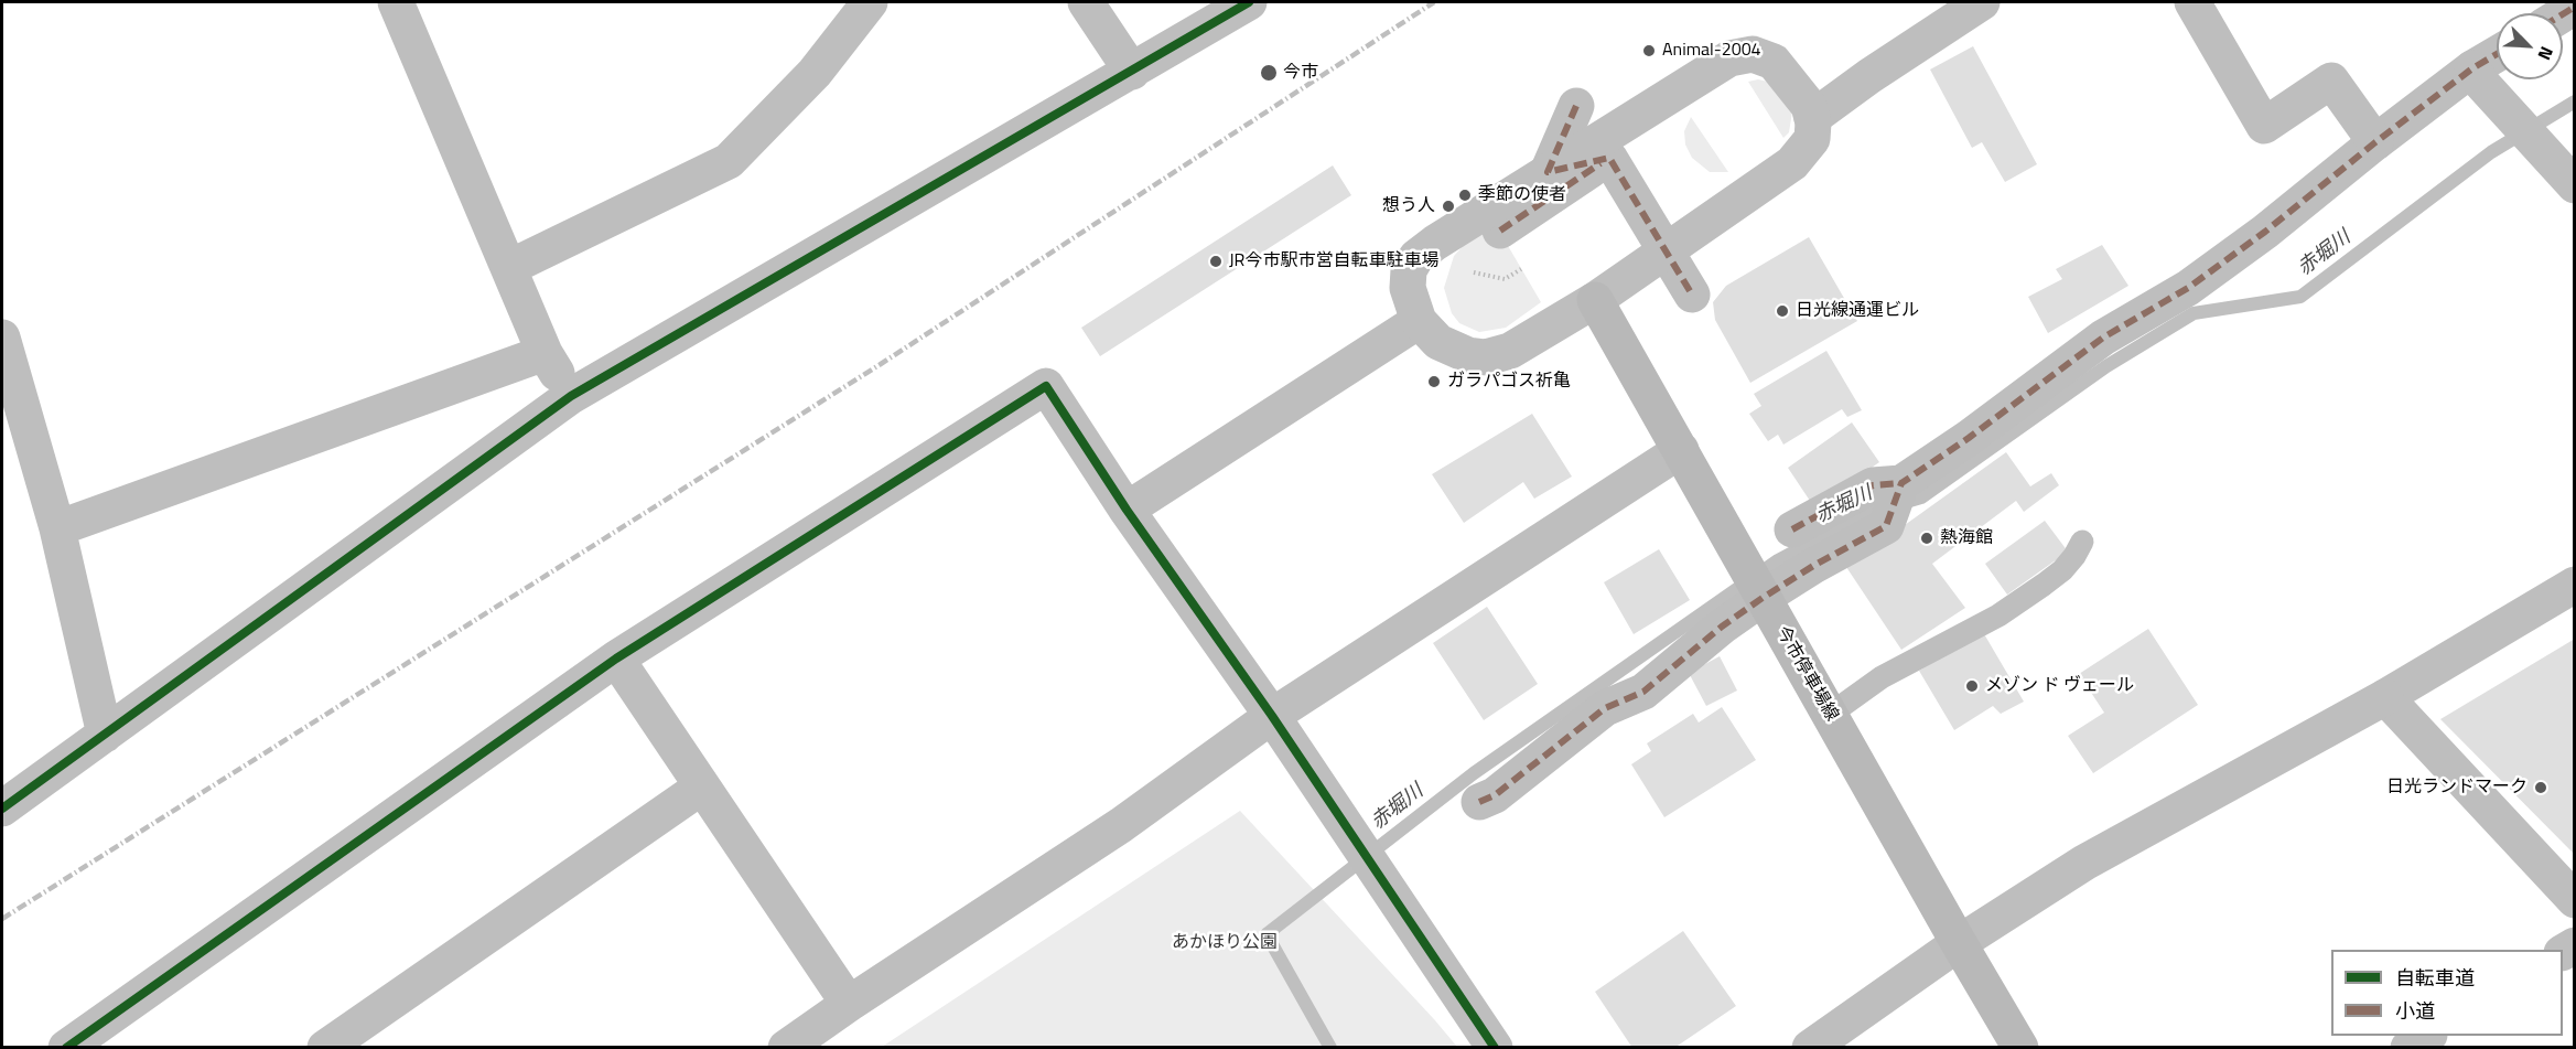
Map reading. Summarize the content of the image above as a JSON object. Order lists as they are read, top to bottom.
{
  "streets": {
    "main road": ["今市停車場線"]
  },
  "water": ["赤堀川"],
  "parks": ["あかほり公園"],
  "places": [
    "Animal-2004",
    "今市",
    "季節の使者",
    "想う人",
    "JR今市駅市営自転車駐車場",
    "日光線通運ビル",
    "ガラパゴス祈亀",
    "熱海館",
    "メゾン ド ヴェール",
    "日光ランドマーク"
  ],
  "legend": ["自転車道", "小道"],
  "north": "bottom right"
}
